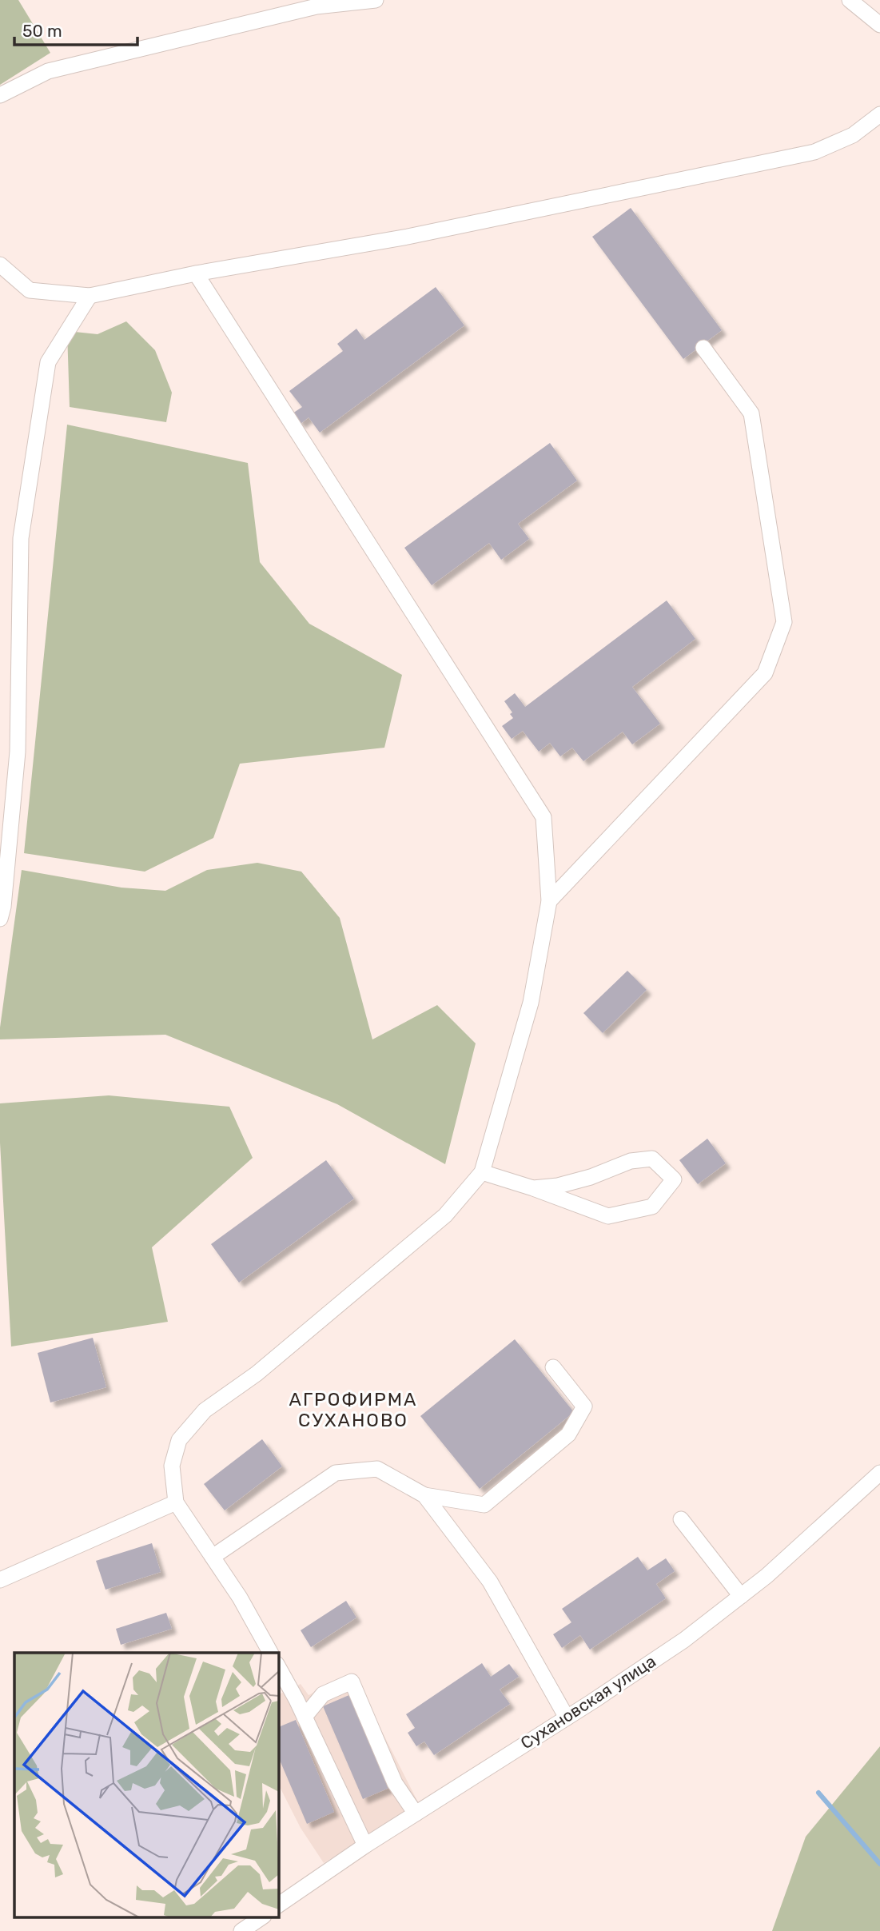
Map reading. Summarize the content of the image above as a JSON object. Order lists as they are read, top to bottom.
{
  "streets": {
    "street": ["Сухановская улица"]
  },
  "districts": ["АГРОФИРМА СУХАНОВО"],
  "scale_bar": "50 m"
}
